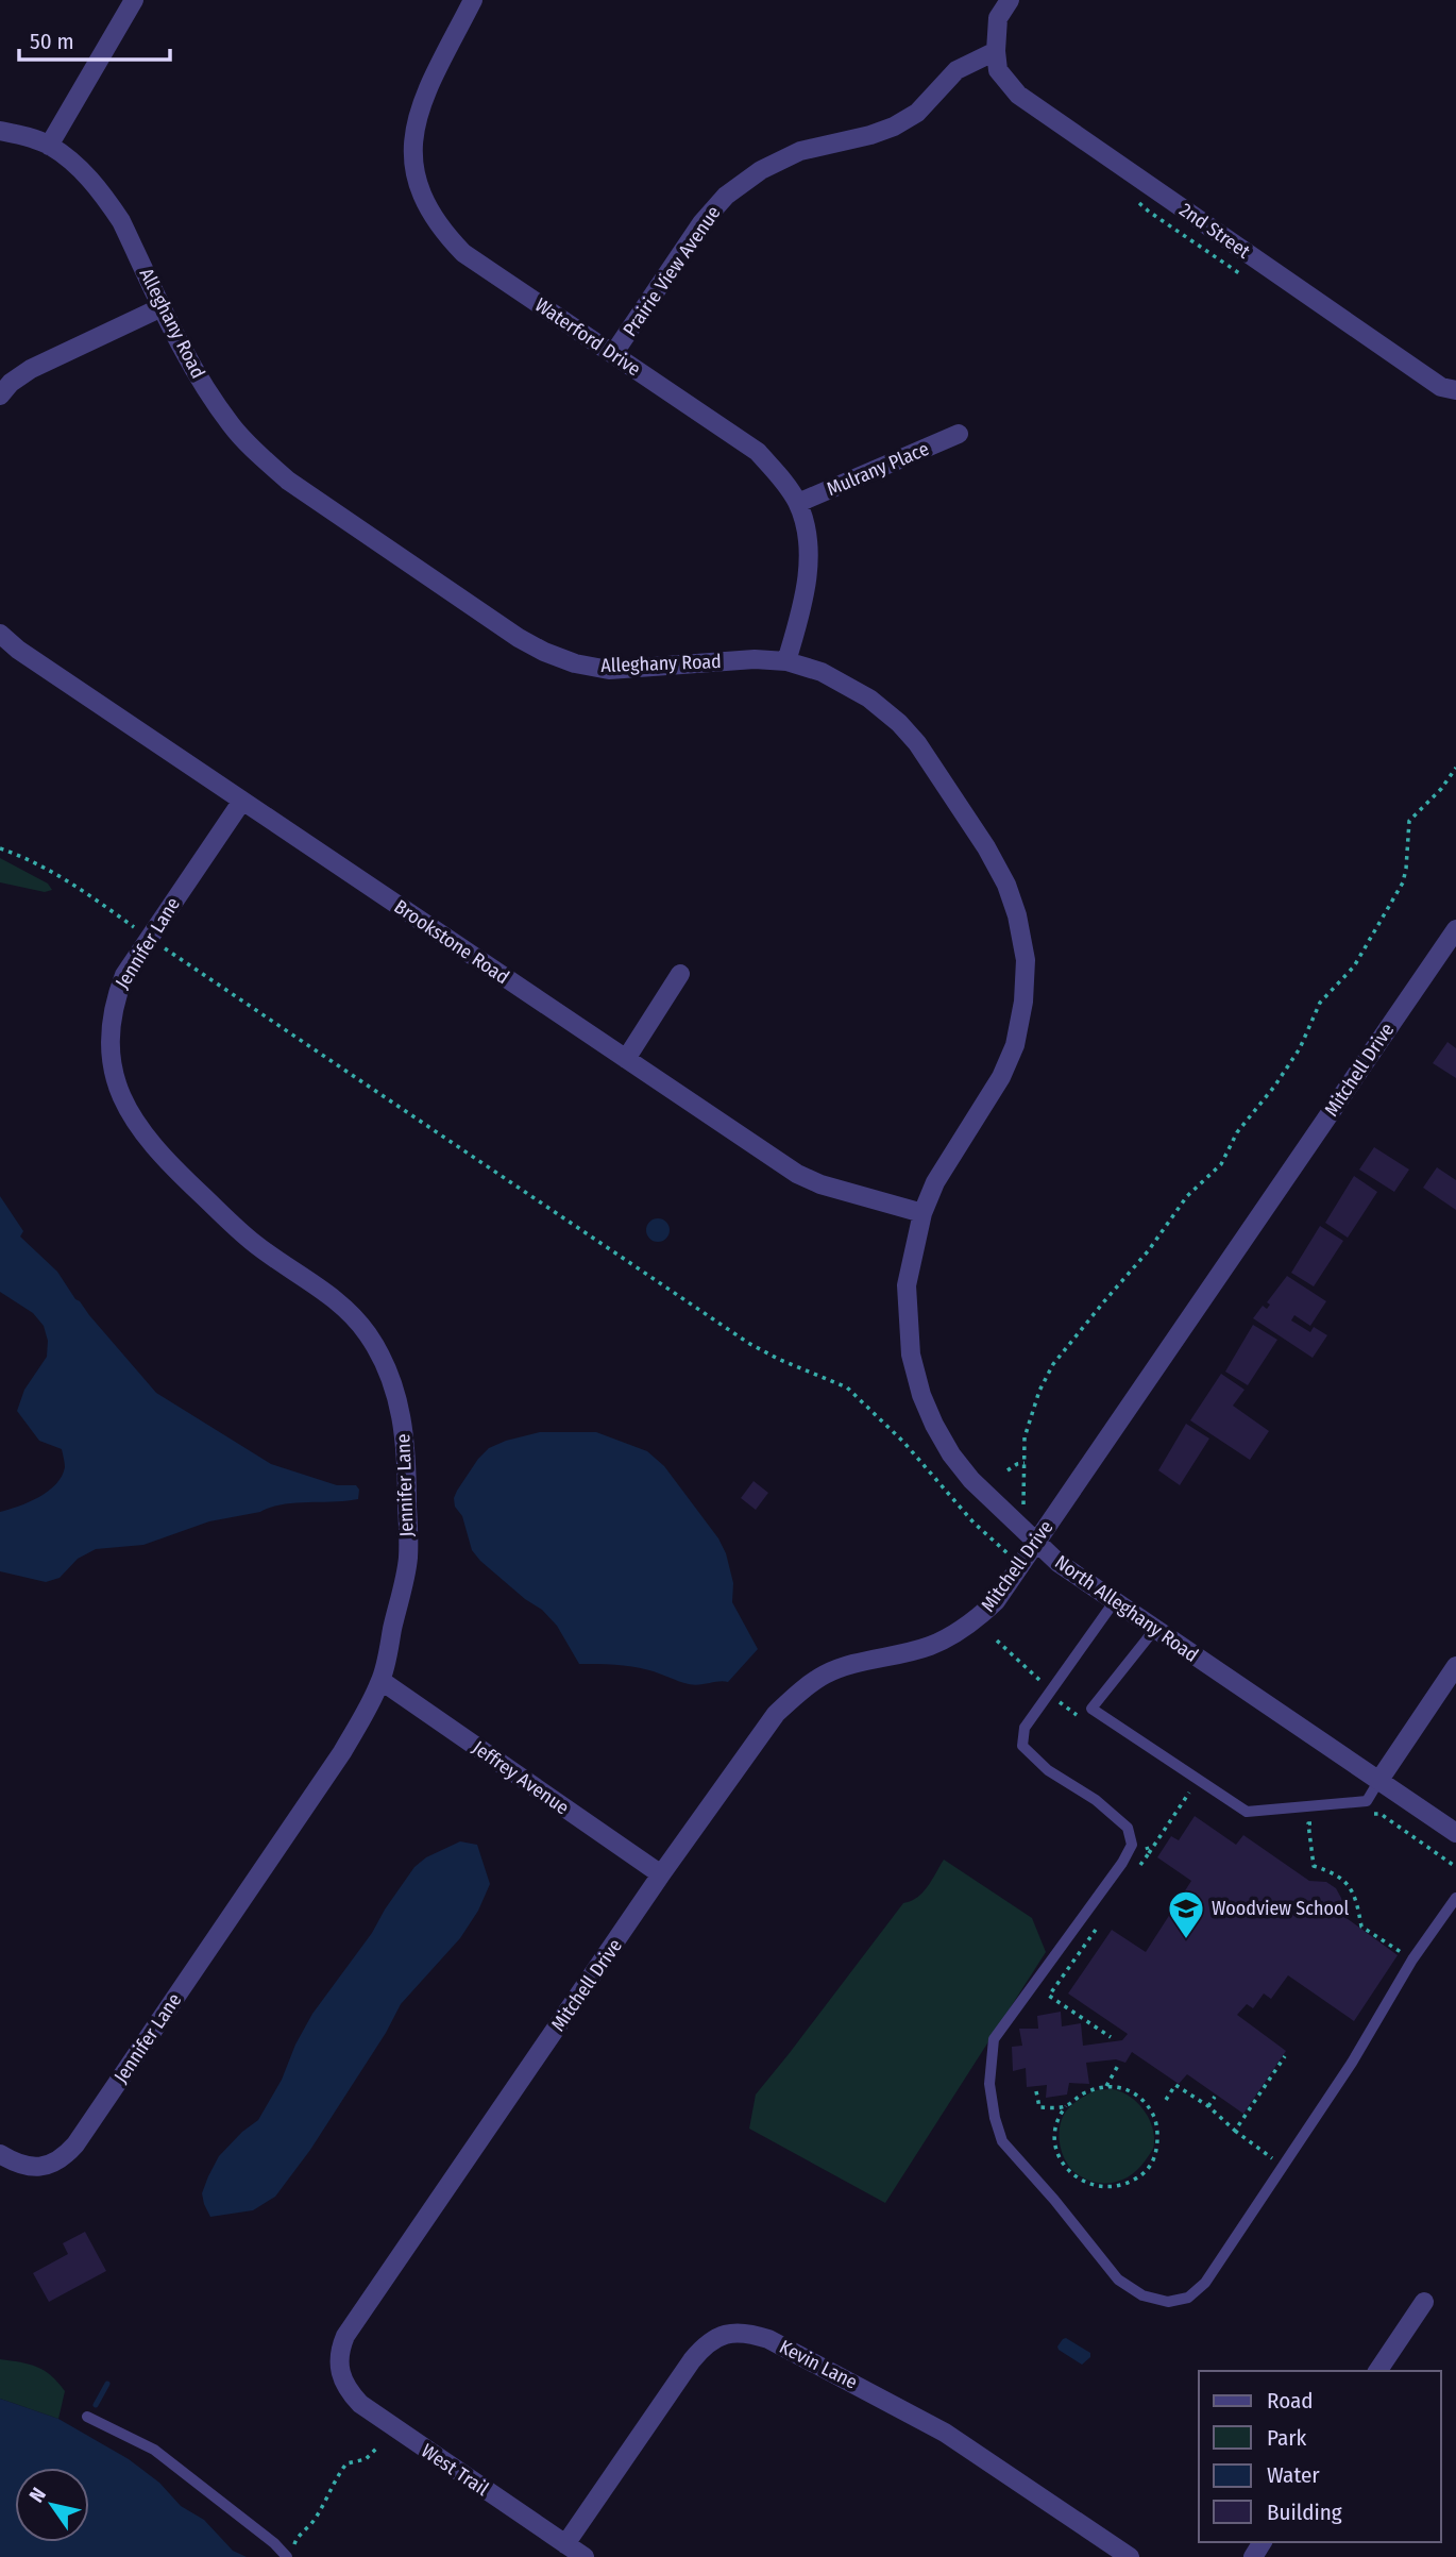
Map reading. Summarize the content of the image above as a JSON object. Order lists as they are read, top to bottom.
{
  "streets": {
    "street": [
      "2nd Street",
      "Prairie View Avenue",
      "Alleghany Road",
      "Waterford Drive",
      "Mulrany Place",
      "Brookstone Road",
      "Jennifer Lane",
      "Mitchell Drive",
      "North Alleghany Road",
      "Jeffrey Avenue",
      "Kevin Lane",
      "West Trail"
    ]
  },
  "crossings": [
    ["2nd Street", "Prairie View Avenue"],
    ["Prairie View Avenue", "Waterford Drive"],
    ["Alleghany Road", "Waterford Drive"],
    ["Alleghany Road", "Brookstone Road"],
    ["Alleghany Road", "North Alleghany Road"],
    ["Waterford Drive", "Mulrany Place"],
    ["Brookstone Road", "Jennifer Lane"],
    ["Brookstone Road", "North Alleghany Road"],
    ["Jennifer Lane", "Jeffrey Avenue"],
    ["Mitchell Drive", "North Alleghany Road"],
    ["Mitchell Drive", "Jeffrey Avenue"],
    ["Mitchell Drive", "West Trail"],
    ["Kevin Lane", "West Trail"]
  ],
  "places": {
    "school or university": ["Woodview School"]
  },
  "legend": [
    "Road",
    "Park",
    "Water",
    "Building"
  ],
  "scale_bar": "50 m",
  "north": "top left"
}
